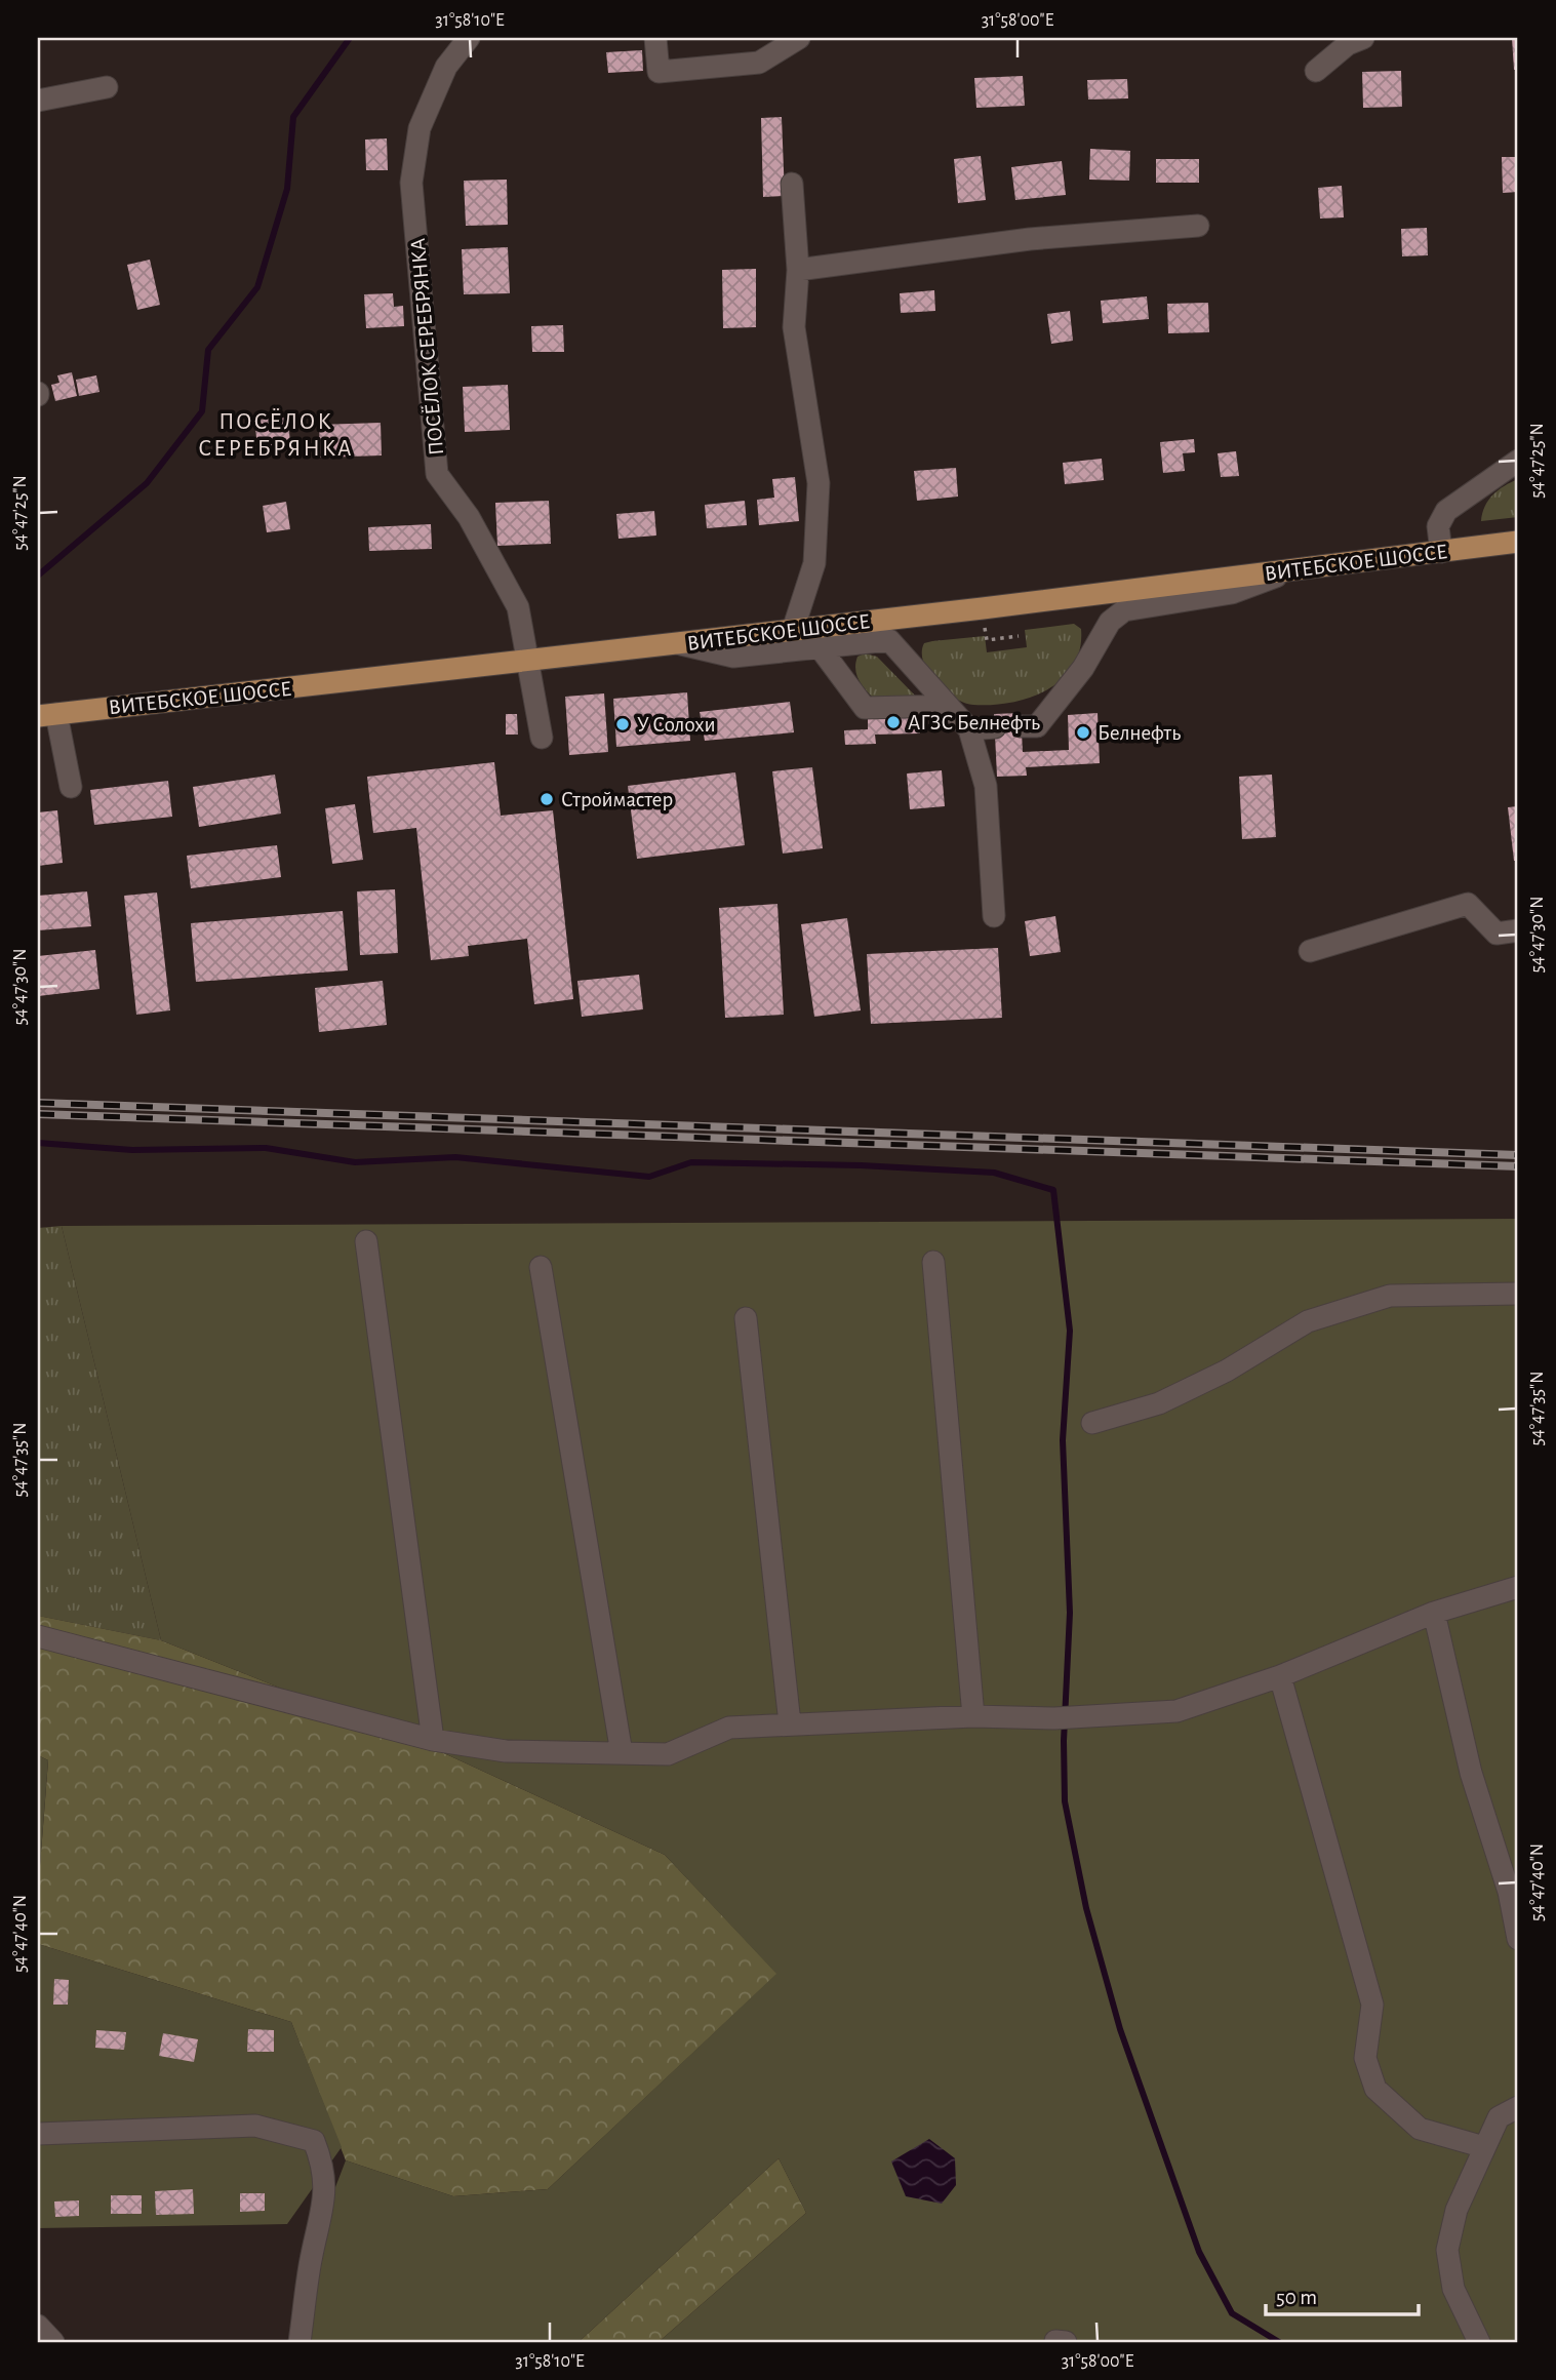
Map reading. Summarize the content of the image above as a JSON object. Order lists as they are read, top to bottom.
{
  "streets": {
    "main road": ["ВИТЕБСКОЕ ШОССЕ"],
    "street": ["ПОСЁЛОК СЕРЕБРЯНКА"]
  },
  "crossings": [
    ["ПОСЁЛОК СЕРЕБРЯНКА", "ВИТЕБСКОЕ ШОССЕ"]
  ],
  "districts": ["ПОСЁЛОК СЕРЕБРЯНКА"],
  "places": [
    "АГЗС Белнефть",
    "У Солохи",
    "Белнефть",
    "Строймастер"
  ],
  "scale_bar": "50 m",
  "coordinates": [
    "31°58'10\"E",
    "31°58'00\"E",
    "54°47'25\"N",
    "54°47'30\"N",
    "54°47'35\"N",
    "54°47'40\"N"
  ]
}
